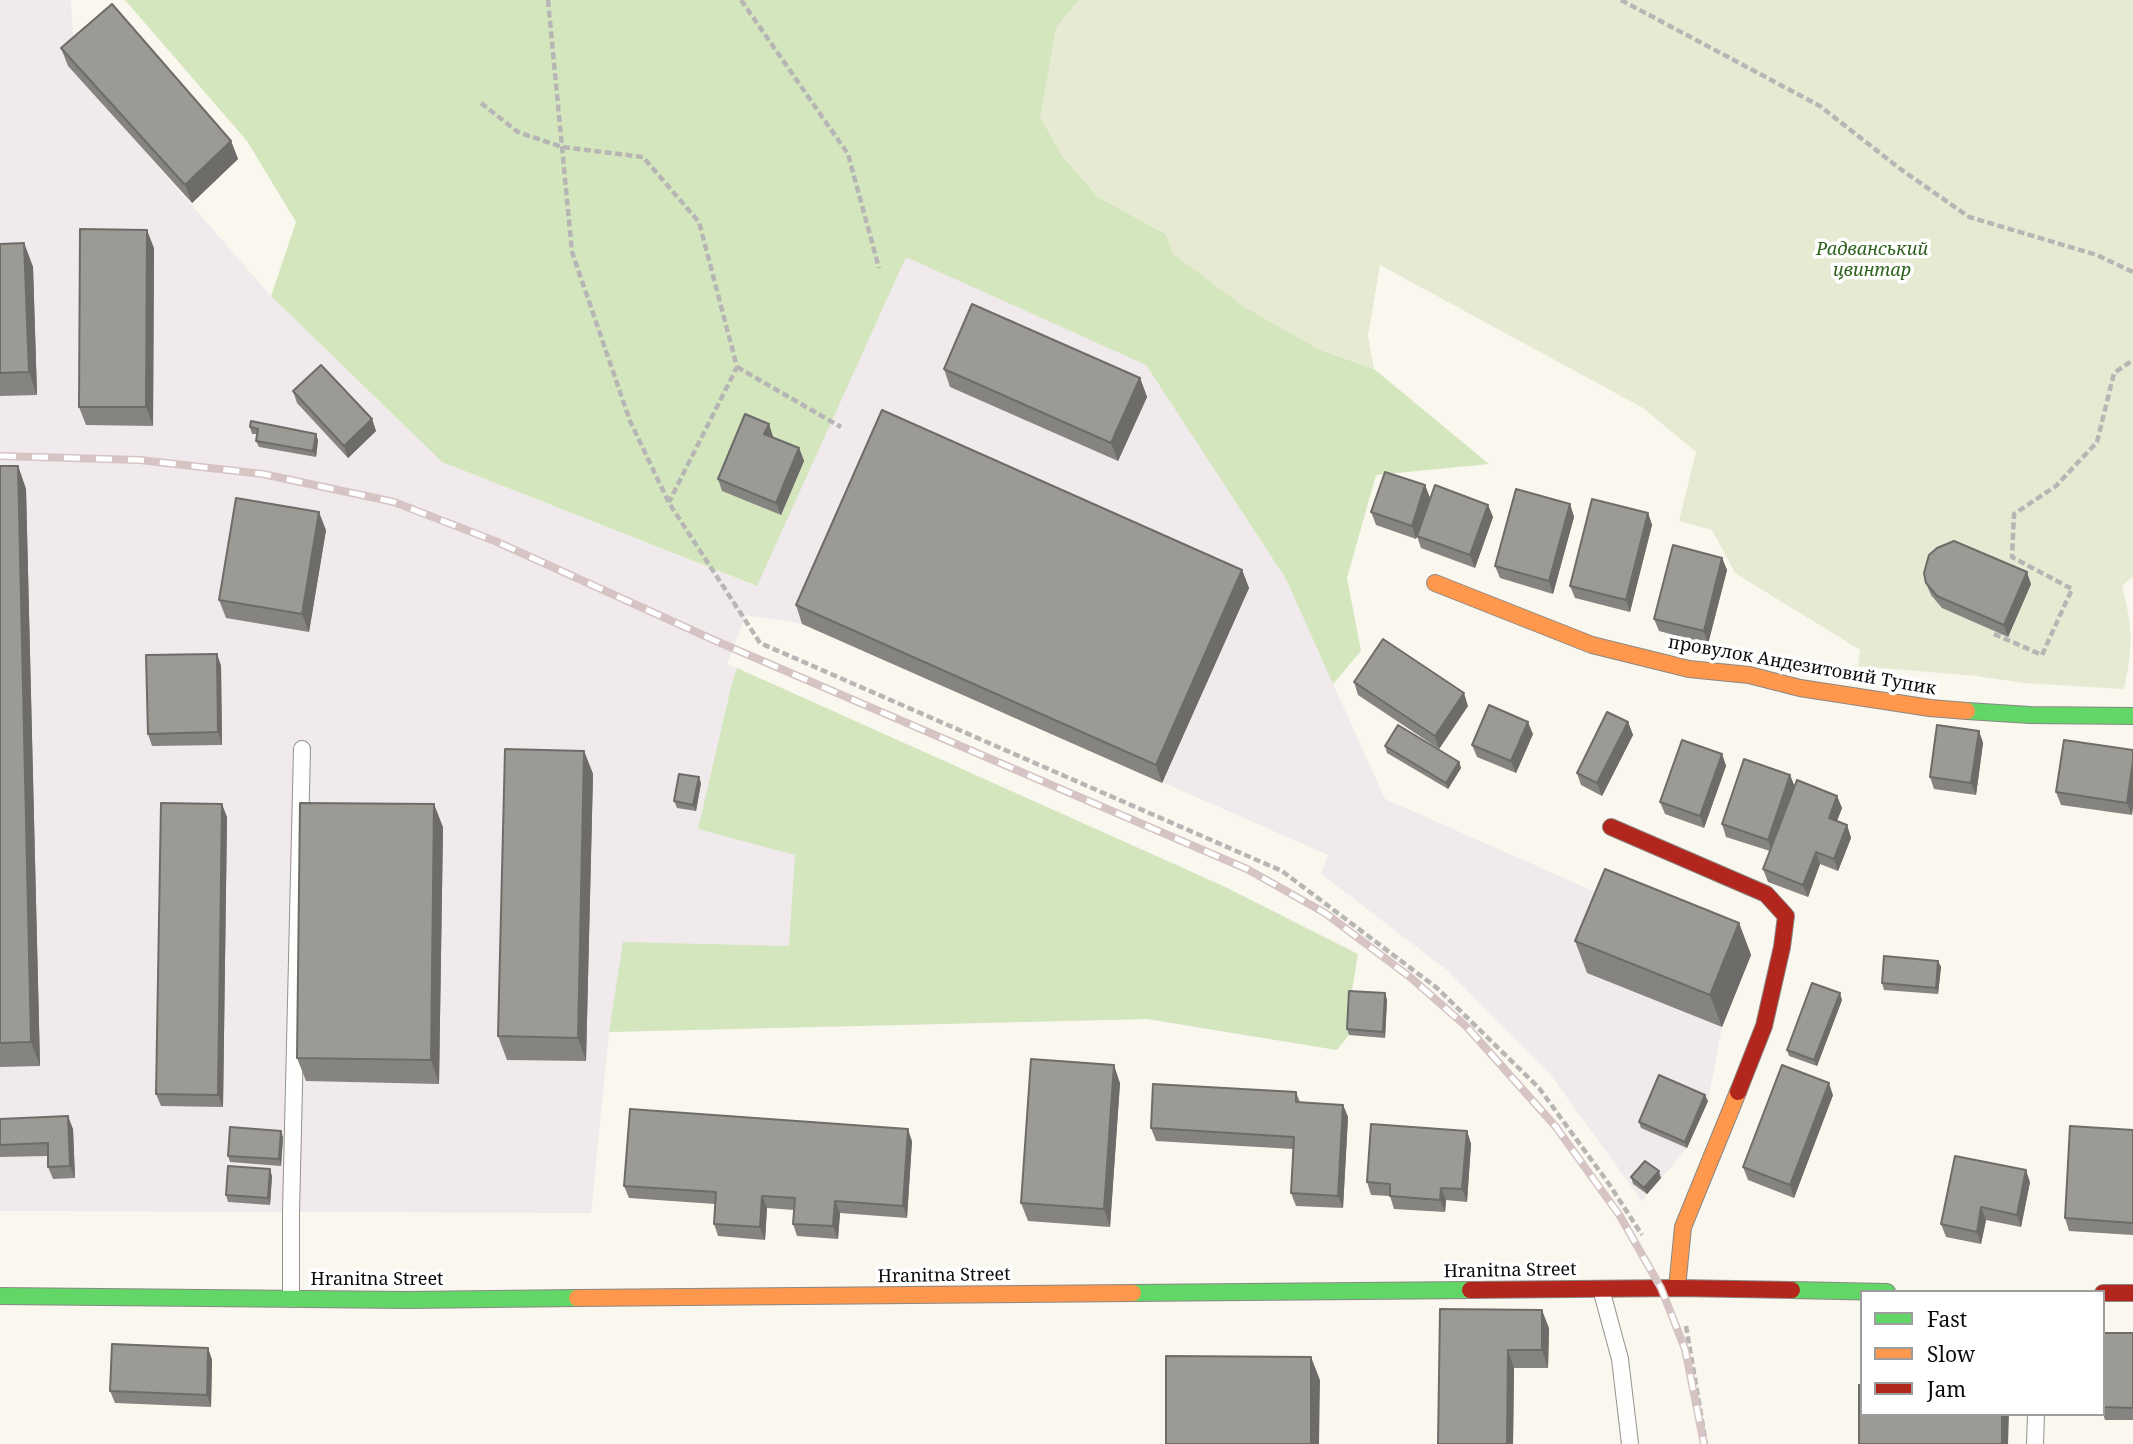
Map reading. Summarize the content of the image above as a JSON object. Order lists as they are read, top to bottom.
{
  "streets": {
    "street": ["провулок Андезитовий Тупик", "Hranitna Street"]
  },
  "parks": ["Радванський цвинтар"],
  "legend": ["Fast", "Slow", "Jam"]
}
